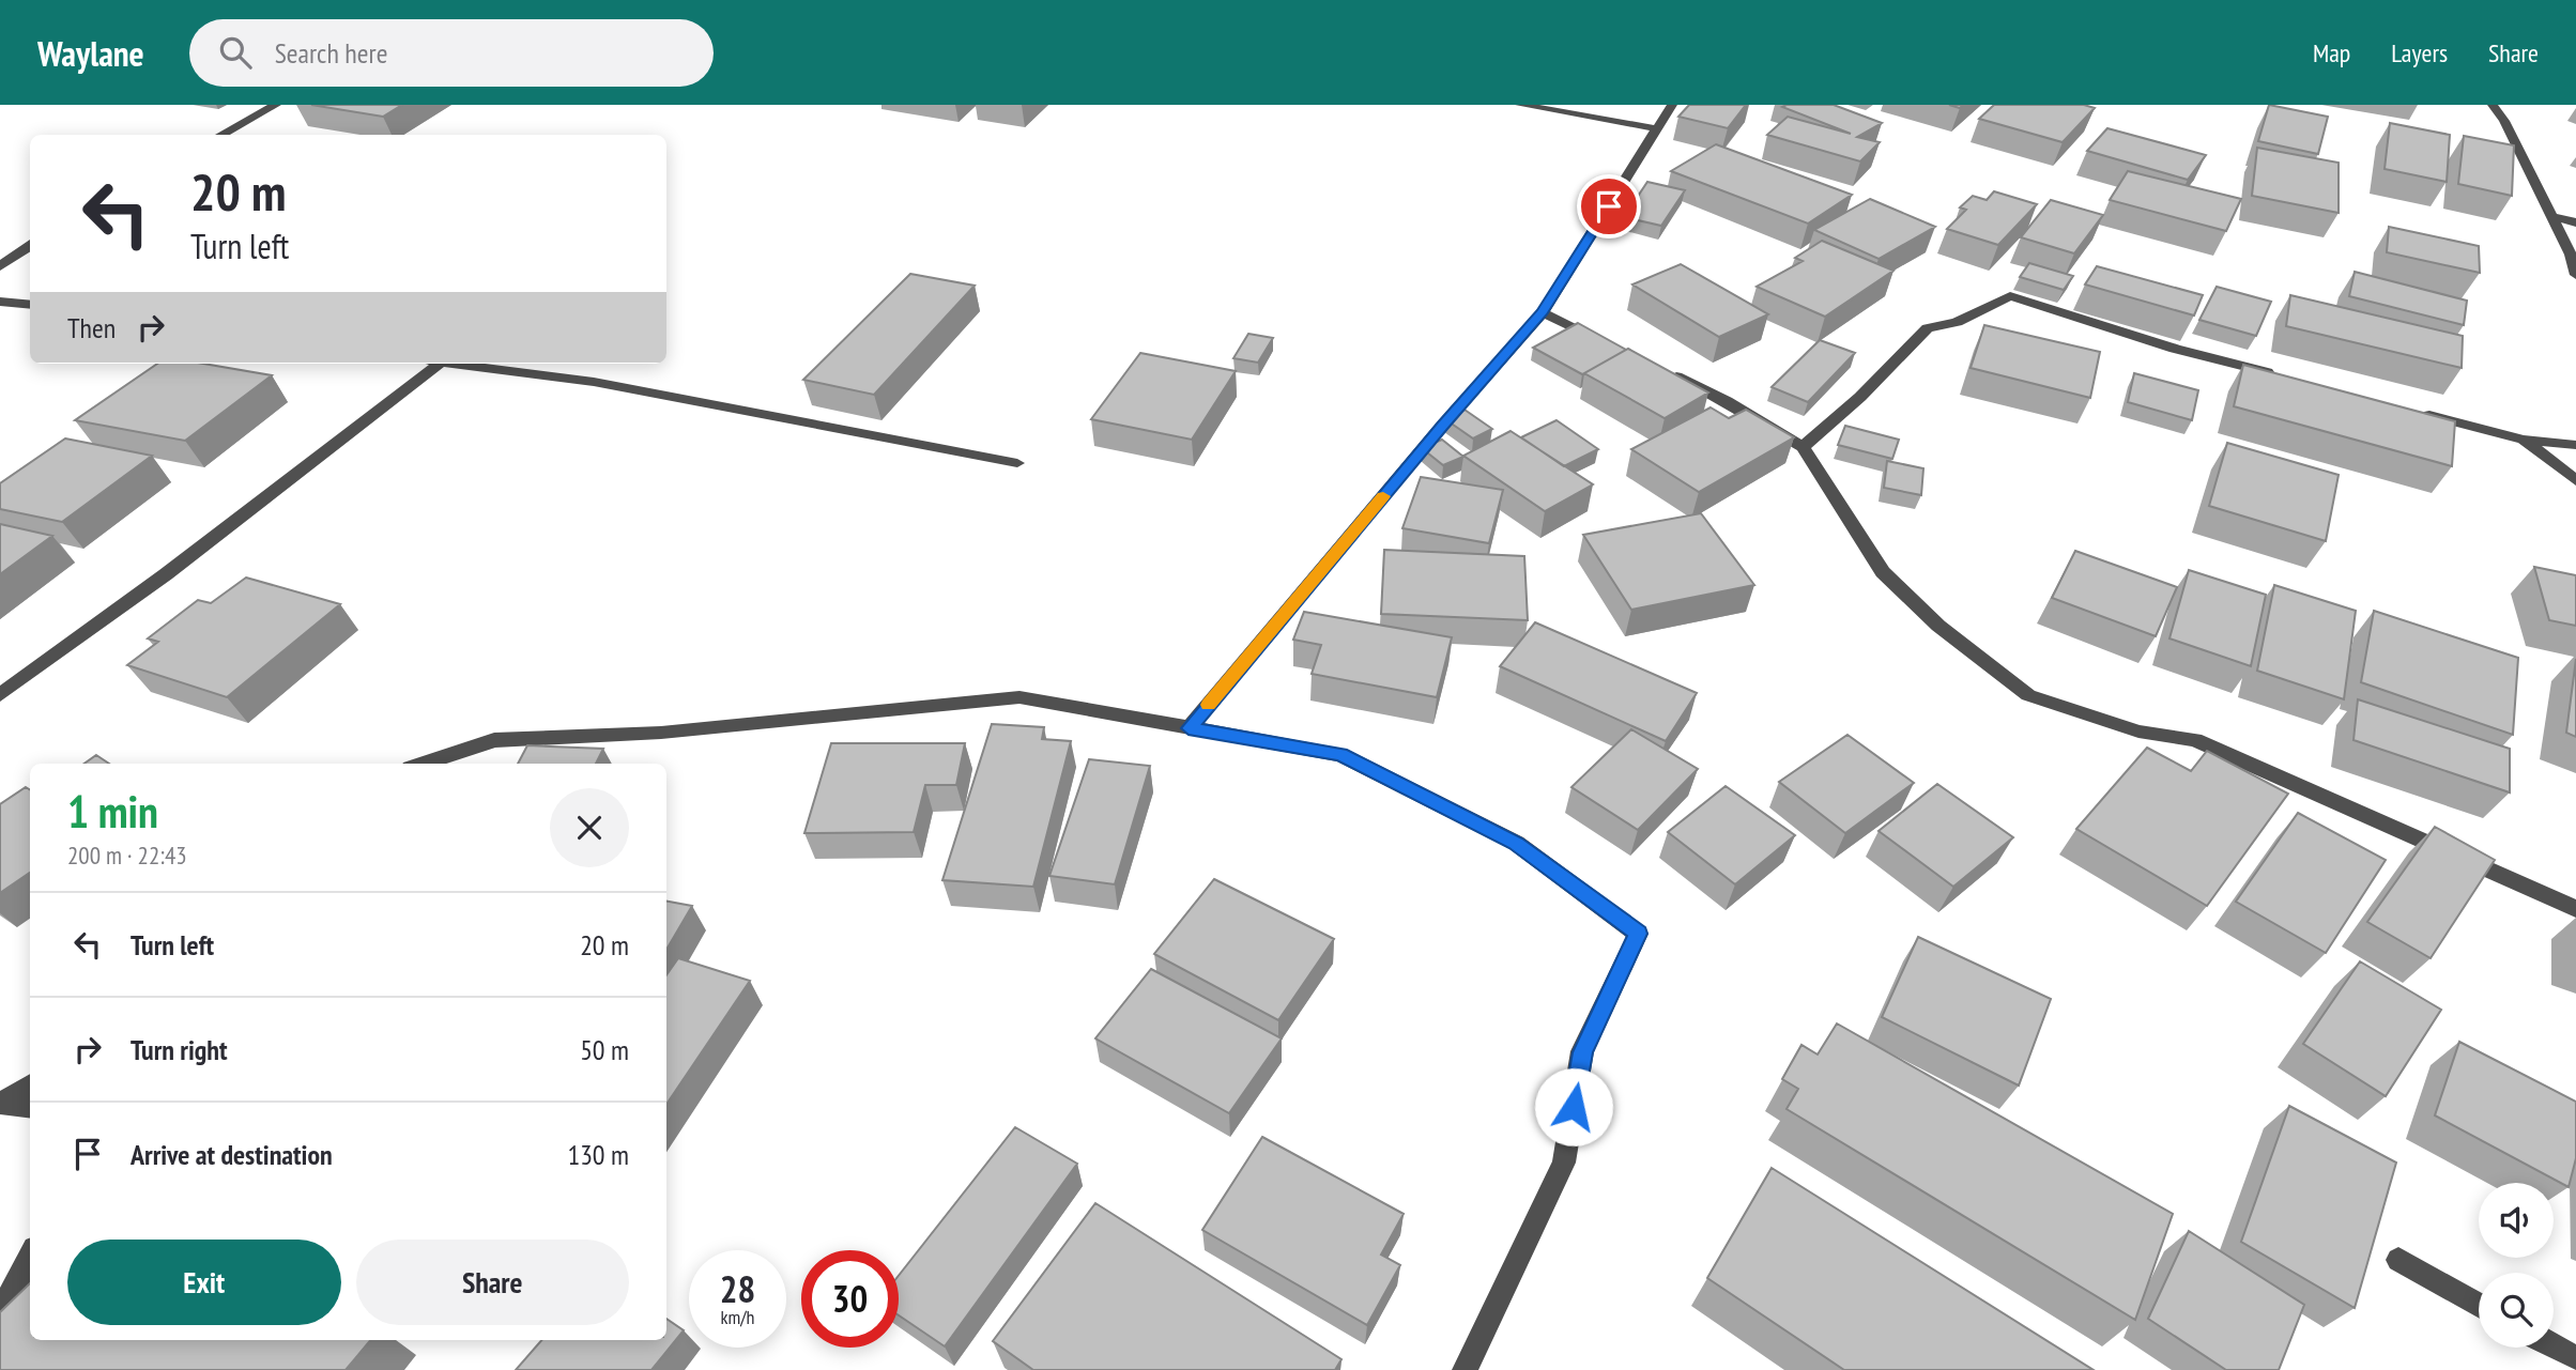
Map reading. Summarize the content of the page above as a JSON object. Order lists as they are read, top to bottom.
{
  "page": {
    "header": "Waylane",
    "search": "Search here",
    "nav": ["Map", "Layers", "Share"],
    "turn": ["20 m", "Turn left"],
    "then": "Then",
    "heading": ["1 min", "200 m · 22:43"],
    "list": [
      {
        "name": "Turn left",
        "value": "20 m"
      },
      {
        "name": "Turn right",
        "value": "50 m"
      },
      {
        "name": "Arrive at destination",
        "value": "130 m"
      }
    ],
    "buttons": ["Exit", "Share"],
    "speed": "28 km/h",
    "limit": "30"
  }
}
